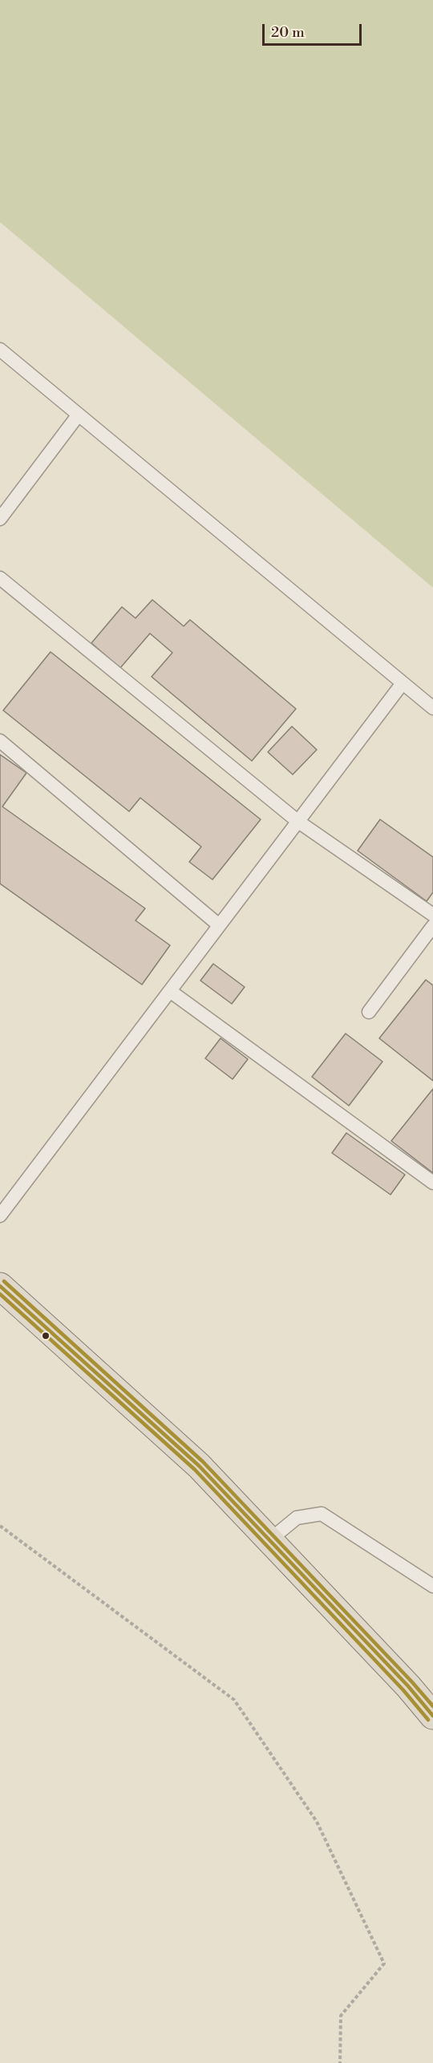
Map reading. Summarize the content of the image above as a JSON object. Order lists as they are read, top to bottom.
{
  "scale_bar": "20 m"
}
